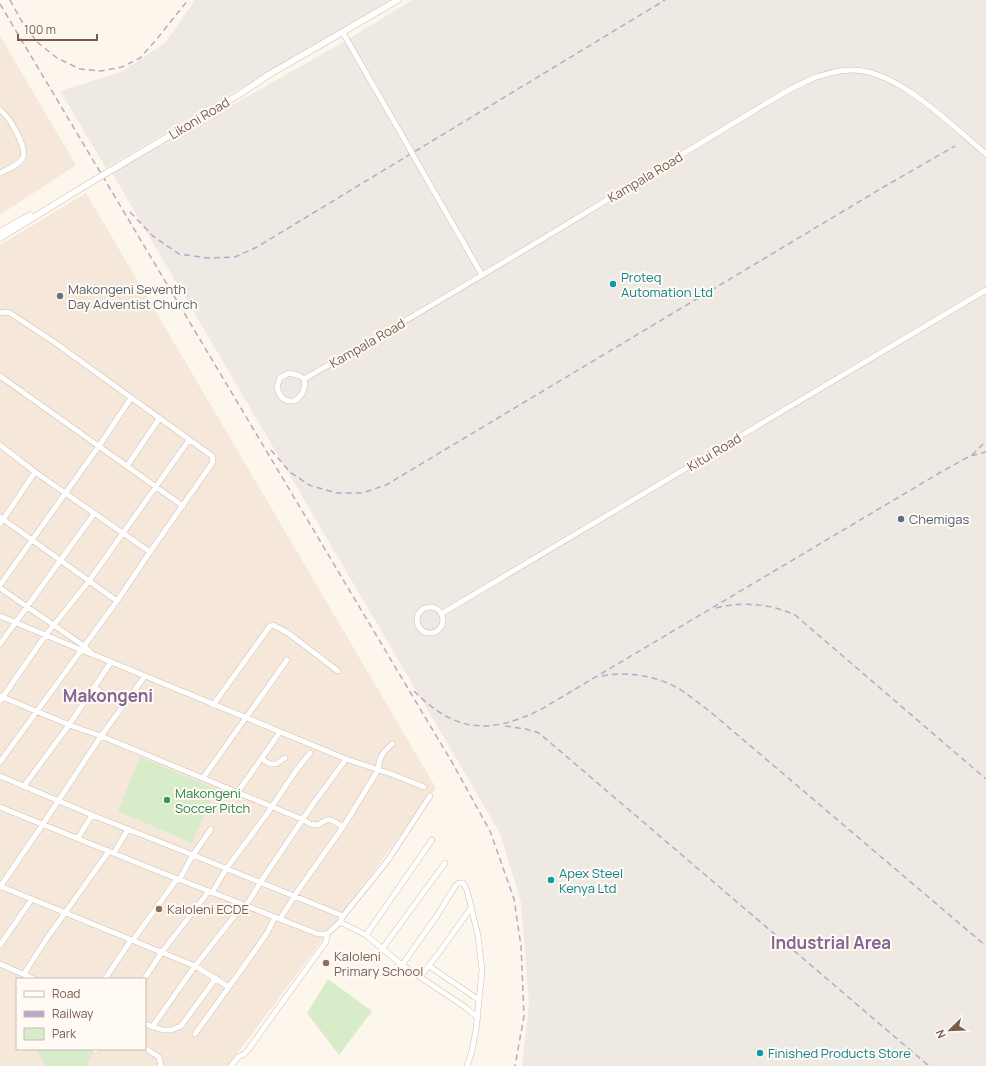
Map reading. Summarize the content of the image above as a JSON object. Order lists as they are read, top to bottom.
{
  "streets": {
    "street": ["Likoni Road", "Kampala Road", "Kitui Road"]
  },
  "districts": ["Makongeni", "Industrial Area"],
  "places": [
    "Proteq Automation Ltd",
    "Makongeni Seventh Day Adventist Church",
    "Chemigas",
    "Makongeni Soccer Pitch",
    "Apex Steel Kenya Ltd",
    "Kaloleni ECDE",
    "Kaloleni Primary School",
    "Finished Products Store"
  ],
  "legend": ["Road", "Railway", "Park"],
  "scale_bar": "100 m",
  "north": "bottom left"
}
